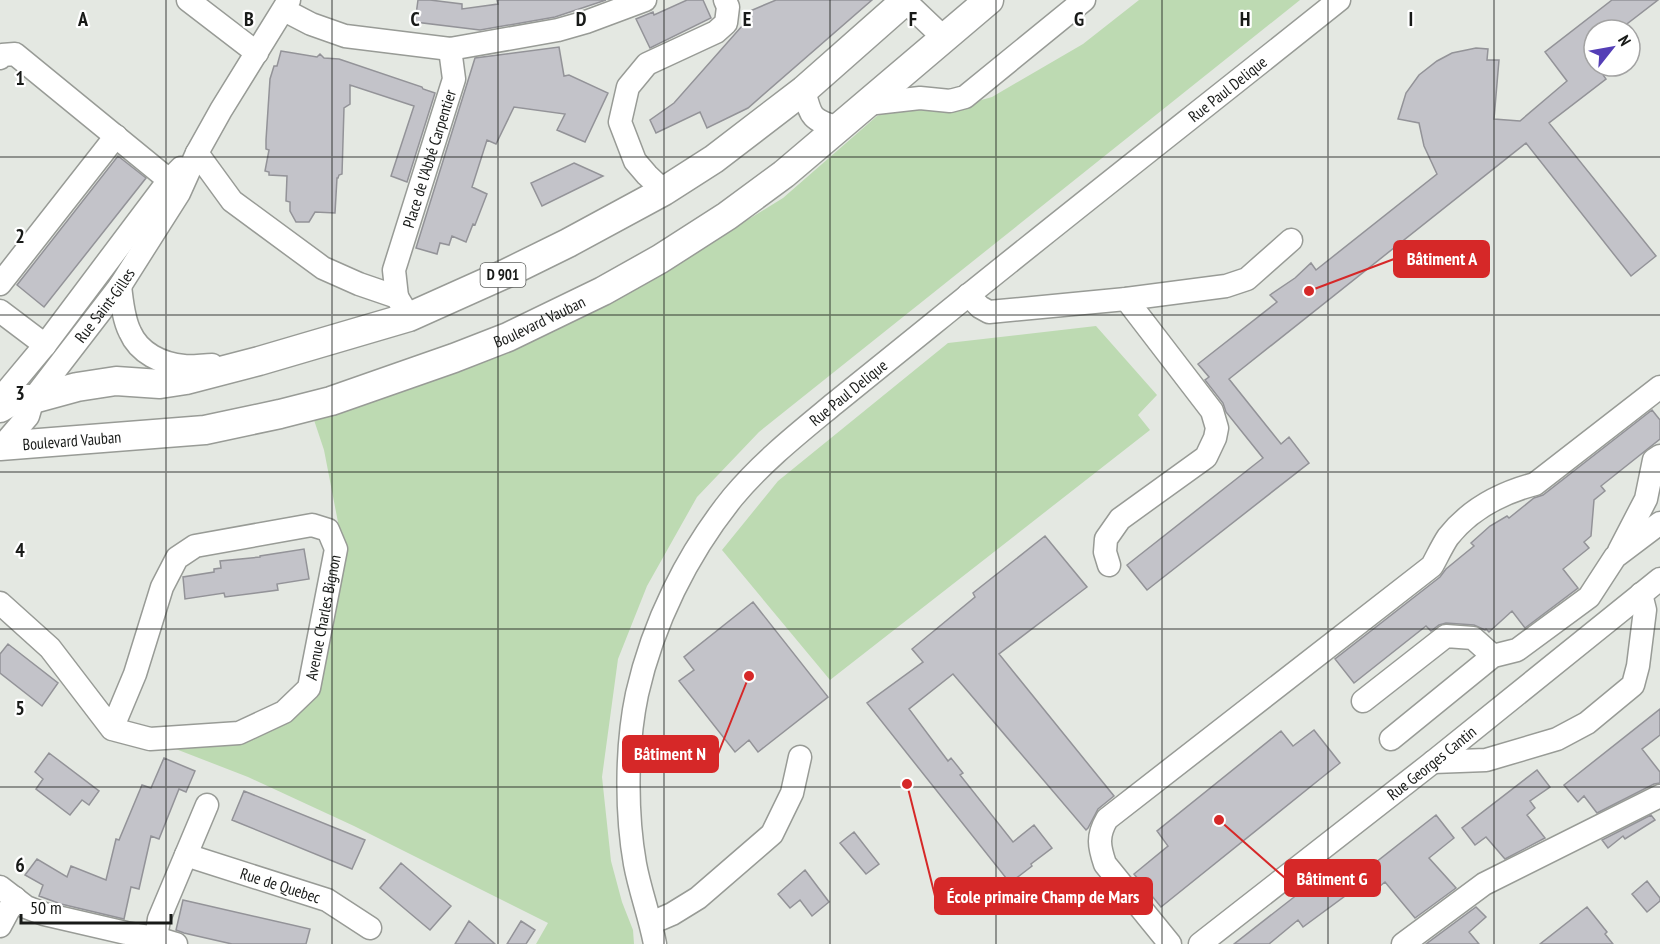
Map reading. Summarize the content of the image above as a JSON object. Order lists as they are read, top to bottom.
{
  "streets": {
    "main road": ["D 901", "Boulevard Vauban"],
    "street": [
      "Rue Paul Delique",
      "Place de l'Abbé Carpentier",
      "Rue Saint-Gilles",
      "Avenue Charles Bignon",
      "Rue Georges Cantin",
      "Rue de Quebec"
    ]
  },
  "crossings": [
    ["Place de l'Abbé Carpentier", "D 901"],
    ["D 901", "Rue Saint-Gilles"],
    ["Rue Saint-Gilles", "Boulevard Vauban"]
  ],
  "places": [
    "Bâtiment A",
    "Bâtiment N",
    "École primaire Champ de Mars",
    "Bâtiment G"
  ],
  "scale_bar": "50 m",
  "north": "top right",
  "grid": {
    "columns": [
      "A",
      "B",
      "C",
      "D",
      "E",
      "F",
      "G",
      "H",
      "I"
    ],
    "rows": [
      "1",
      "2",
      "3",
      "4",
      "5",
      "6"
    ]
  }
}
